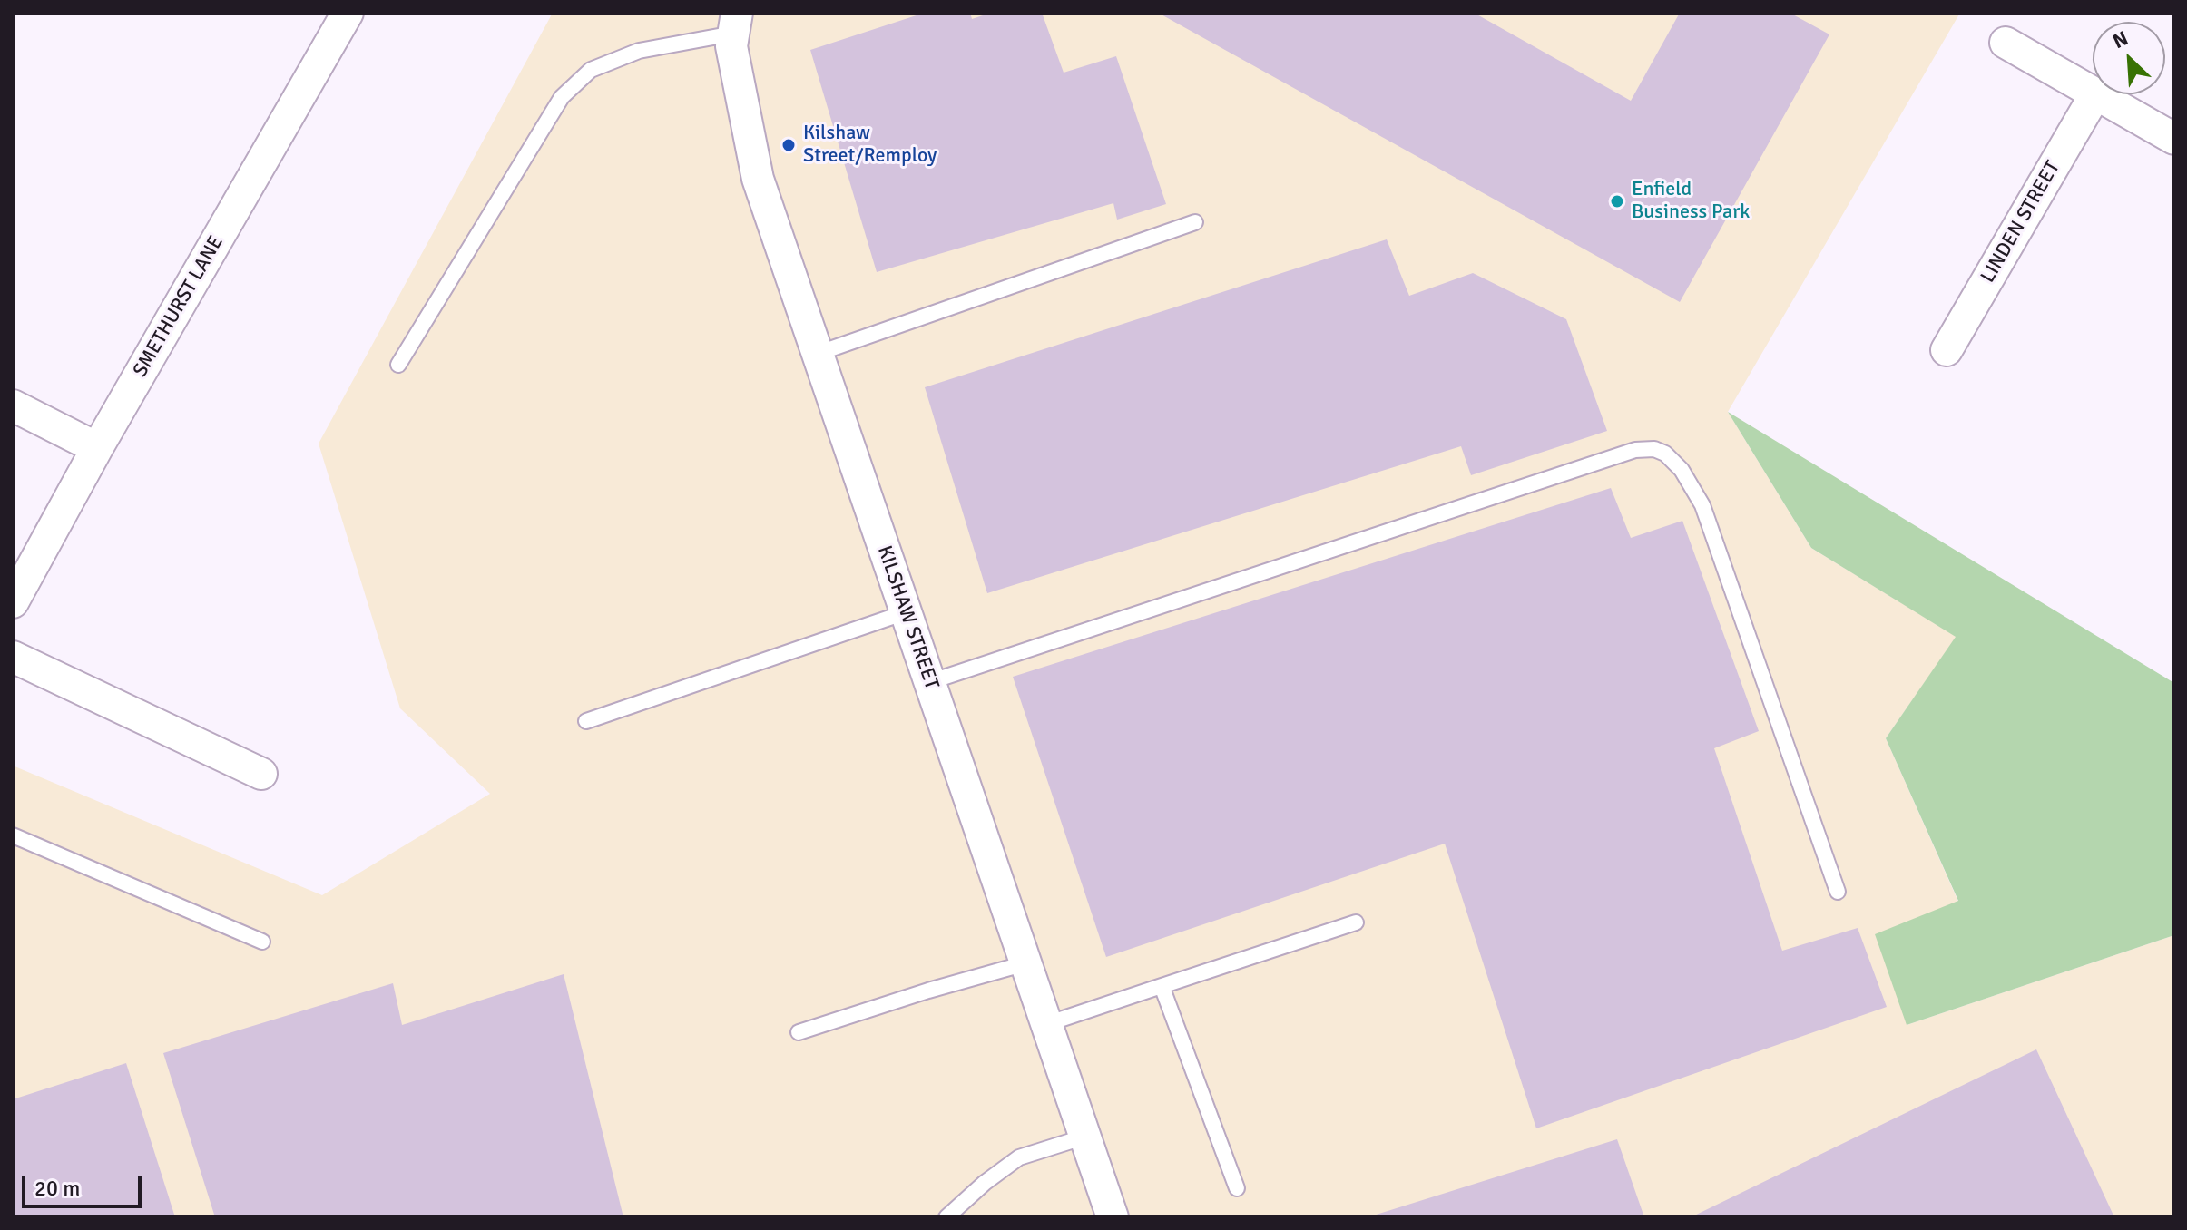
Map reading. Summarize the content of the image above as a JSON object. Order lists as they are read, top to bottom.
{
  "streets": {
    "street": ["LINDEN STREET", "SMETHURST LANE", "KILSHAW STREET"]
  },
  "places": ["Kilshaw Street/Remploy", "Enfield Business Park"],
  "scale_bar": "20 m",
  "north": "top left"
}
